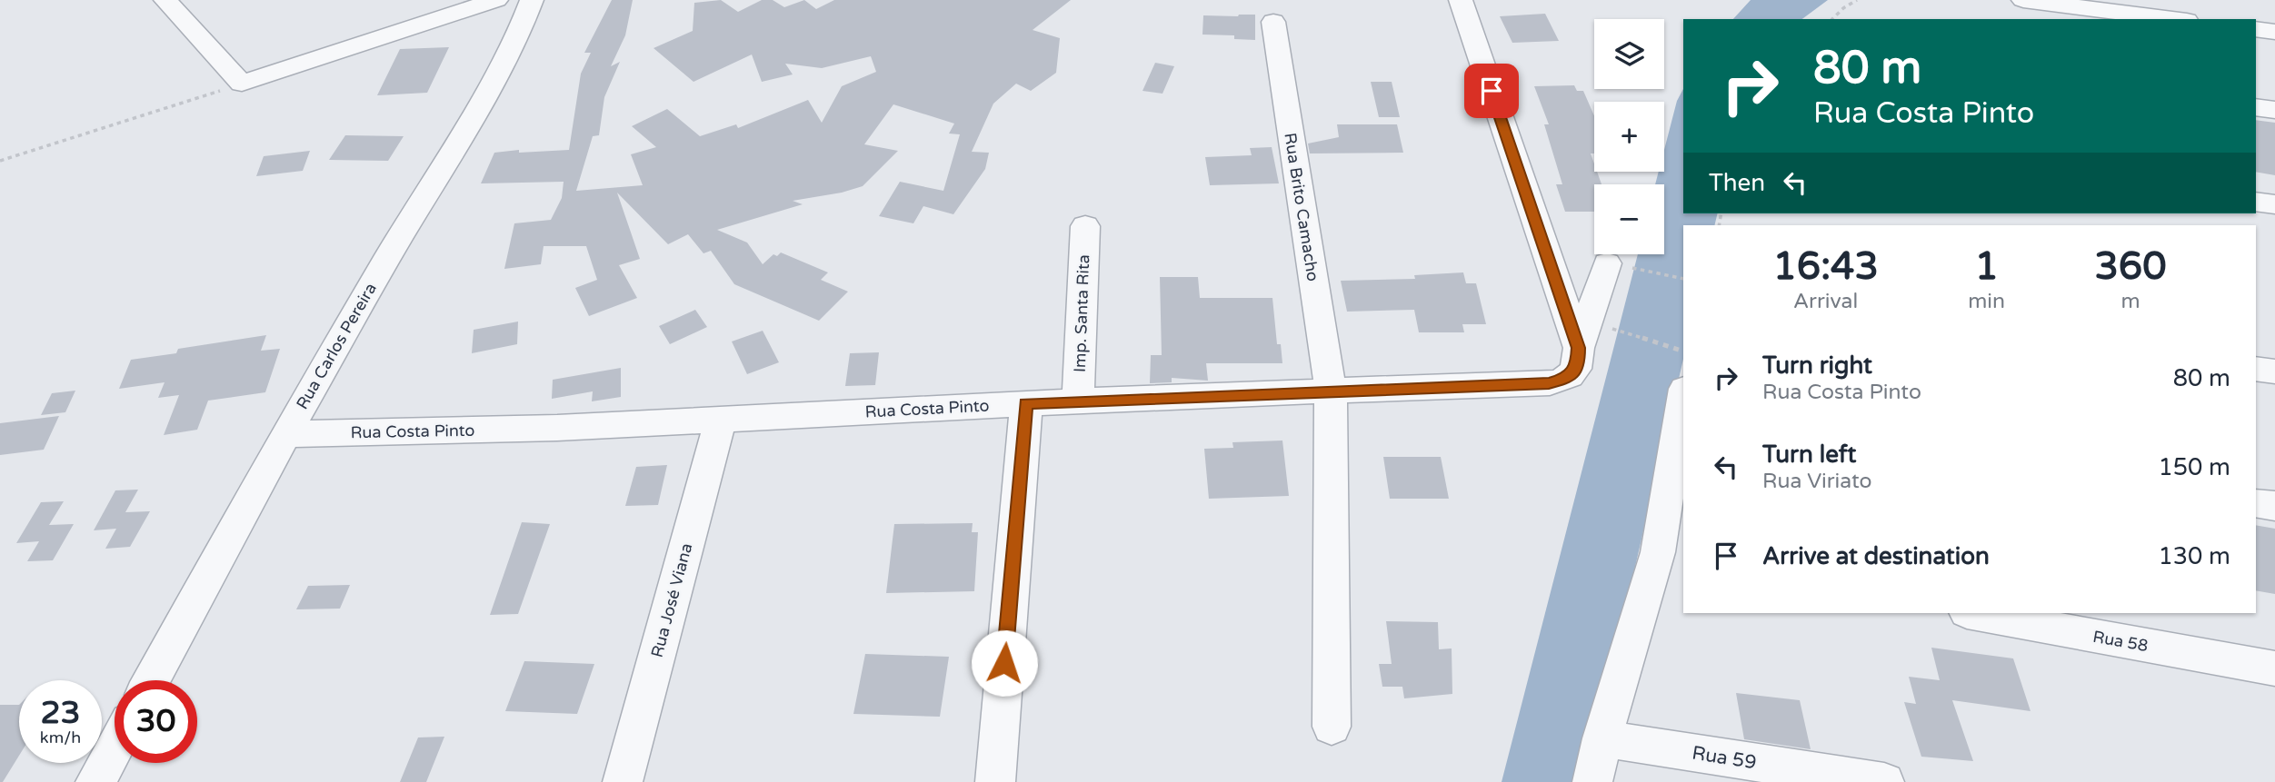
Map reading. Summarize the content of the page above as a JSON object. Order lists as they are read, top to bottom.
{
  "streets": {
    "street": [
      "Rua Brito Camacho",
      "Imp. Santa Rita",
      "Rua Carlos Pereira",
      "Rua Costa Pinto",
      "Rua José Viana",
      "Rua 58",
      "Rua 59"
    ]
  },
  "crossings": [
    ["Rua Brito Camacho", "Rua Costa Pinto"],
    ["Imp. Santa Rita", "Rua Costa Pinto"],
    ["Rua Carlos Pereira", "Rua Costa Pinto"],
    ["Rua Costa Pinto", "Rua José Viana"]
  ],
  "page": {
    "map_buttons": ["+", "−"],
    "turn": ["80 m", "Rua Costa Pinto"],
    "then": "Then",
    "eta": [
      "16:43",
      "Arrival",
      "1",
      "min",
      "360",
      "m"
    ],
    "list": [
      {
        "name": "Turn right",
        "note": "Rua Costa Pinto",
        "value": "80 m"
      },
      {
        "name": "Turn left",
        "note": "Rua Viriato",
        "value": "150 m"
      },
      {
        "name": "Arrive at destination",
        "value": "130 m"
      }
    ],
    "speed": "23 km/h",
    "limit": "30"
  }
}
